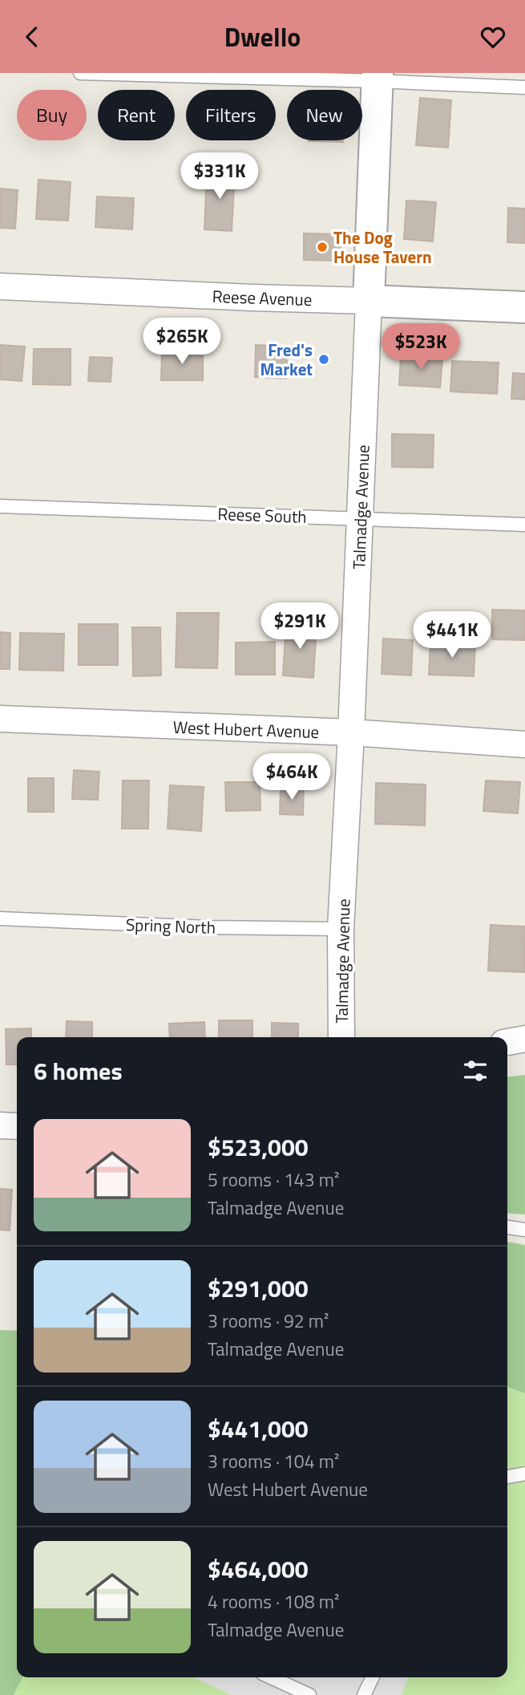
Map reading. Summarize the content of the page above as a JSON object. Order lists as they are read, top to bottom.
{
  "streets": {
    "street": ["Reese Avenue", "Talmadge Avenue", "West Hubert Avenue"],
    "lane": ["Reese South", "Spring North"]
  },
  "crossings": [
    ["Reese Avenue", "Talmadge Avenue"],
    ["Talmadge Avenue", "Reese South"],
    ["Talmadge Avenue", "West Hubert Avenue"],
    ["Talmadge Avenue", "Spring North"]
  ],
  "places": ["The Dog House Tavern", "Fred's Market"],
  "page": {
    "header": "Dwello",
    "chip": [
      "Buy",
      "Rent",
      "Filters",
      "New"
    ],
    "price": [
      "$331K",
      "$265K",
      "$523K",
      "$291K",
      "$441K",
      "$464K"
    ],
    "heading": "6 homes",
    "list": [
      {
        "name": "$523,000",
        "note": "5 rooms · 143 m² · Talmadge Avenue"
      },
      {
        "name": "$291,000",
        "note": "3 rooms · 92 m² · Talmadge Avenue"
      },
      {
        "name": "$441,000",
        "note": "3 rooms · 104 m² · West Hubert Avenue"
      },
      {
        "name": "$464,000",
        "note": "4 rooms · 108 m² · Talmadge Avenue"
      }
    ]
  }
}
